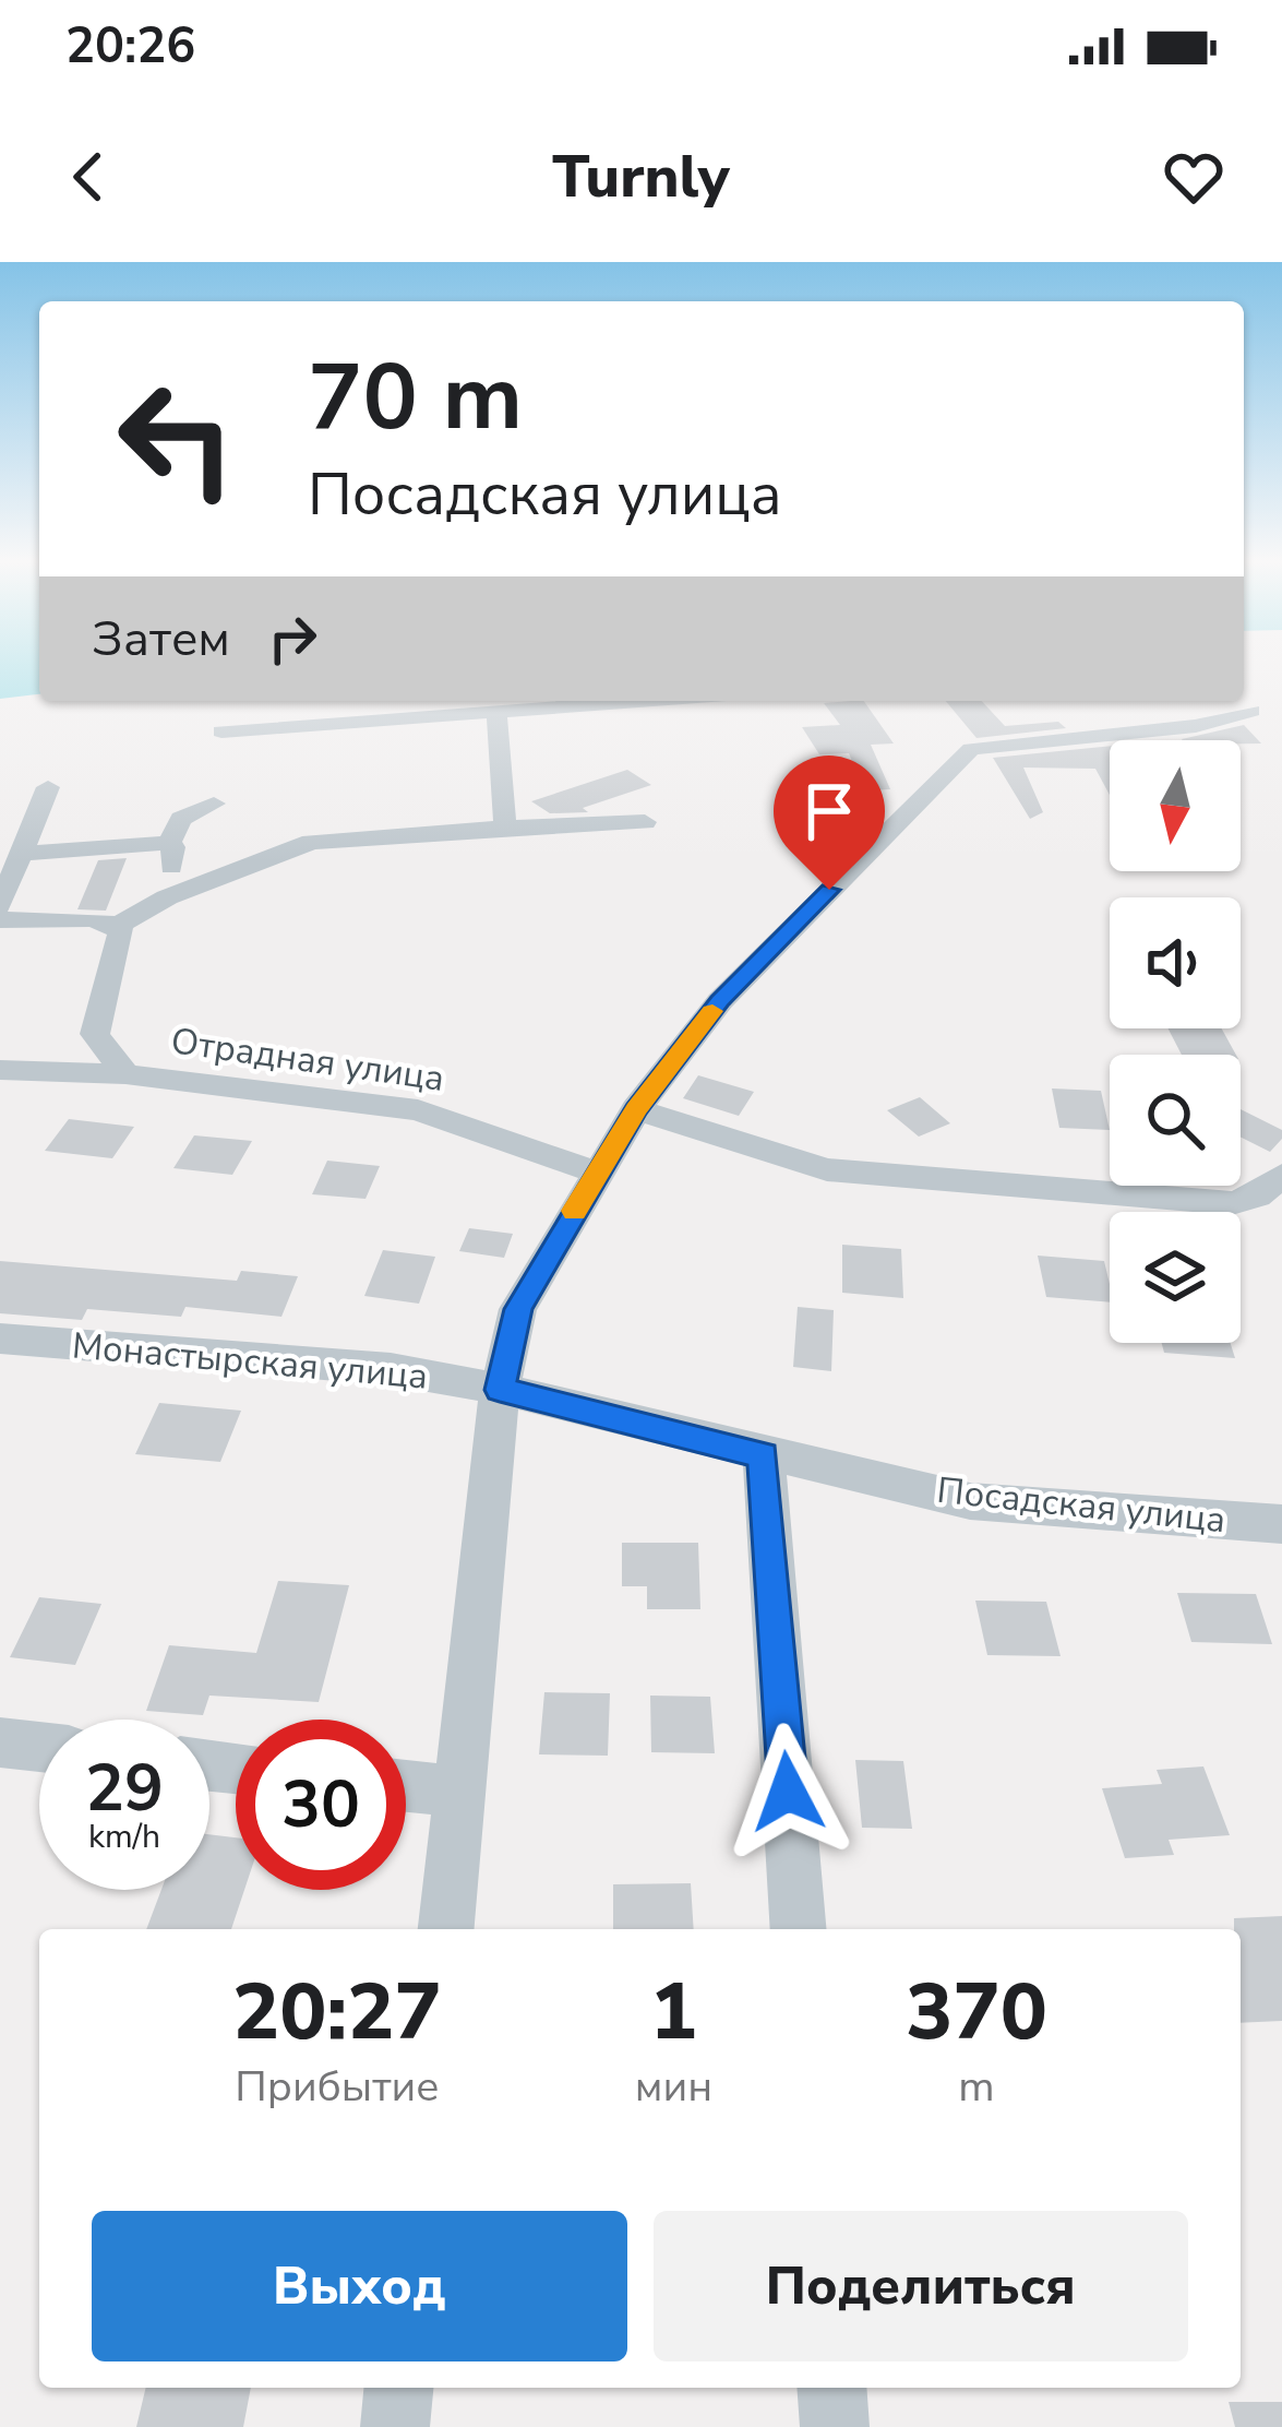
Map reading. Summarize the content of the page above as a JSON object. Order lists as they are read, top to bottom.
{
  "streets": {
    "street": ["Отрадная улица", "Монастырская улица", "Посадская улица"]
  },
  "crossings": [
    ["Монастырская улица", "Посадская улица"]
  ],
  "north": "bottom",
  "page": {
    "status": "20:26",
    "header": "Turnly",
    "turn": ["70 m", "Посадская улица"],
    "then": "Затем",
    "speed": "29 km/h",
    "limit": "30",
    "eta": [
      "20:27",
      "Прибытие",
      "1",
      "мин",
      "370",
      "m"
    ],
    "buttons": ["Выход", "Поделиться"]
  }
}
